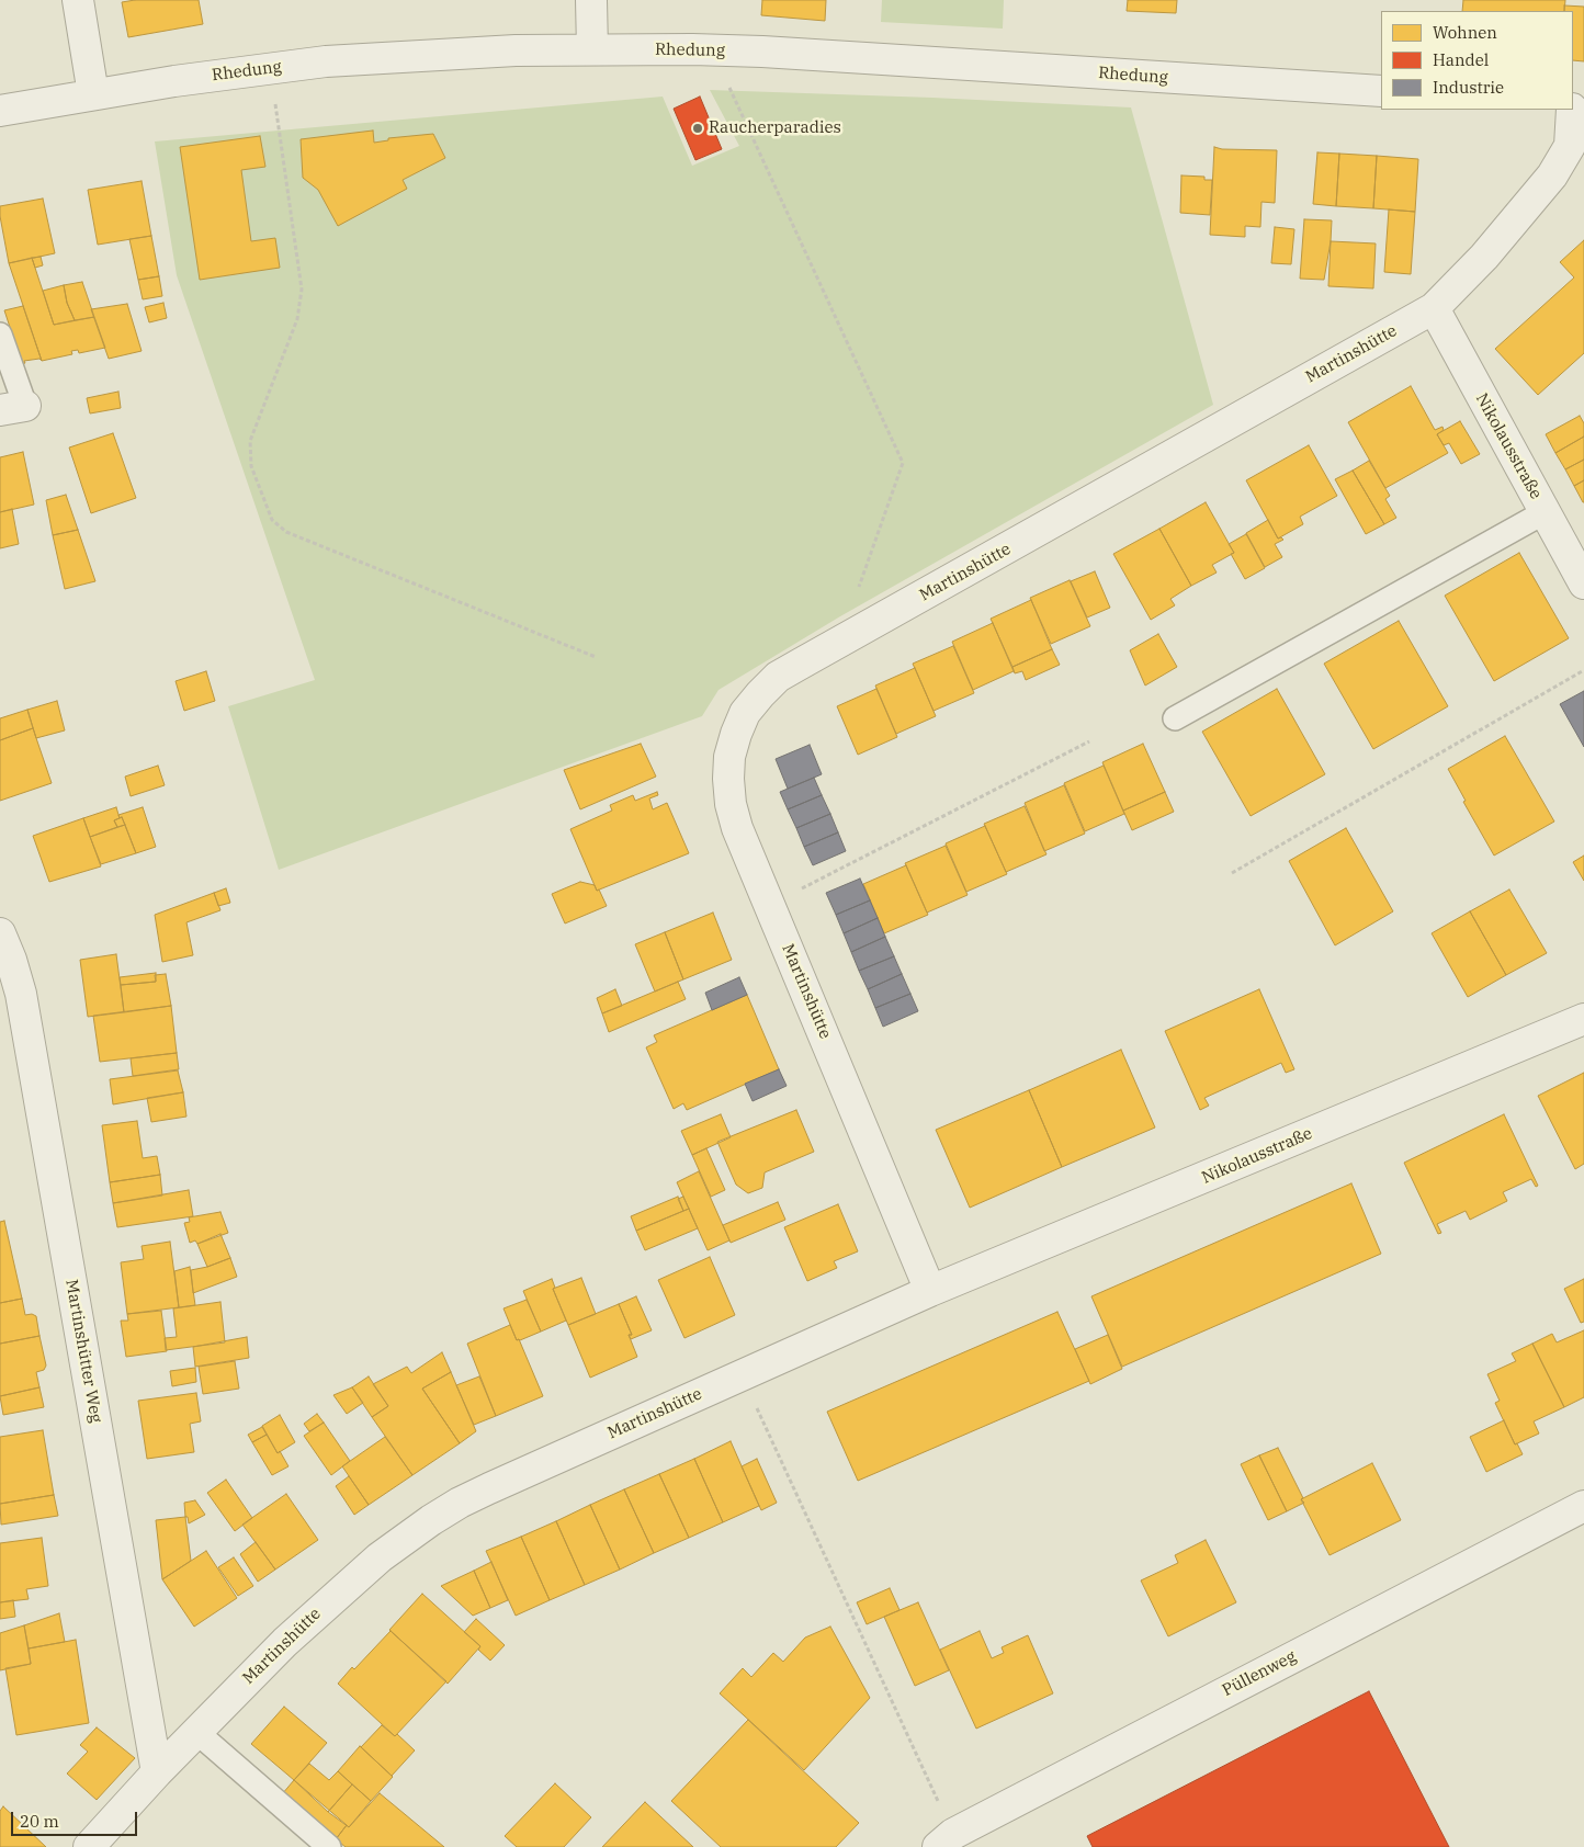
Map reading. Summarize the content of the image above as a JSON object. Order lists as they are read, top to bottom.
{
  "streets": {
    "street": [
      "Rhedung",
      "Martinshütte",
      "Nikolausstraße",
      "Martinshütter Weg",
      "Püllenweg"
    ]
  },
  "crossings": [
    ["Martinshütte", "Nikolausstraße"],
    ["Martinshütte", "Martinshütter Weg"]
  ],
  "places": ["Raucherparadies"],
  "legend": ["Wohnen", "Handel", "Industrie"],
  "scale_bar": "20 m"
}
